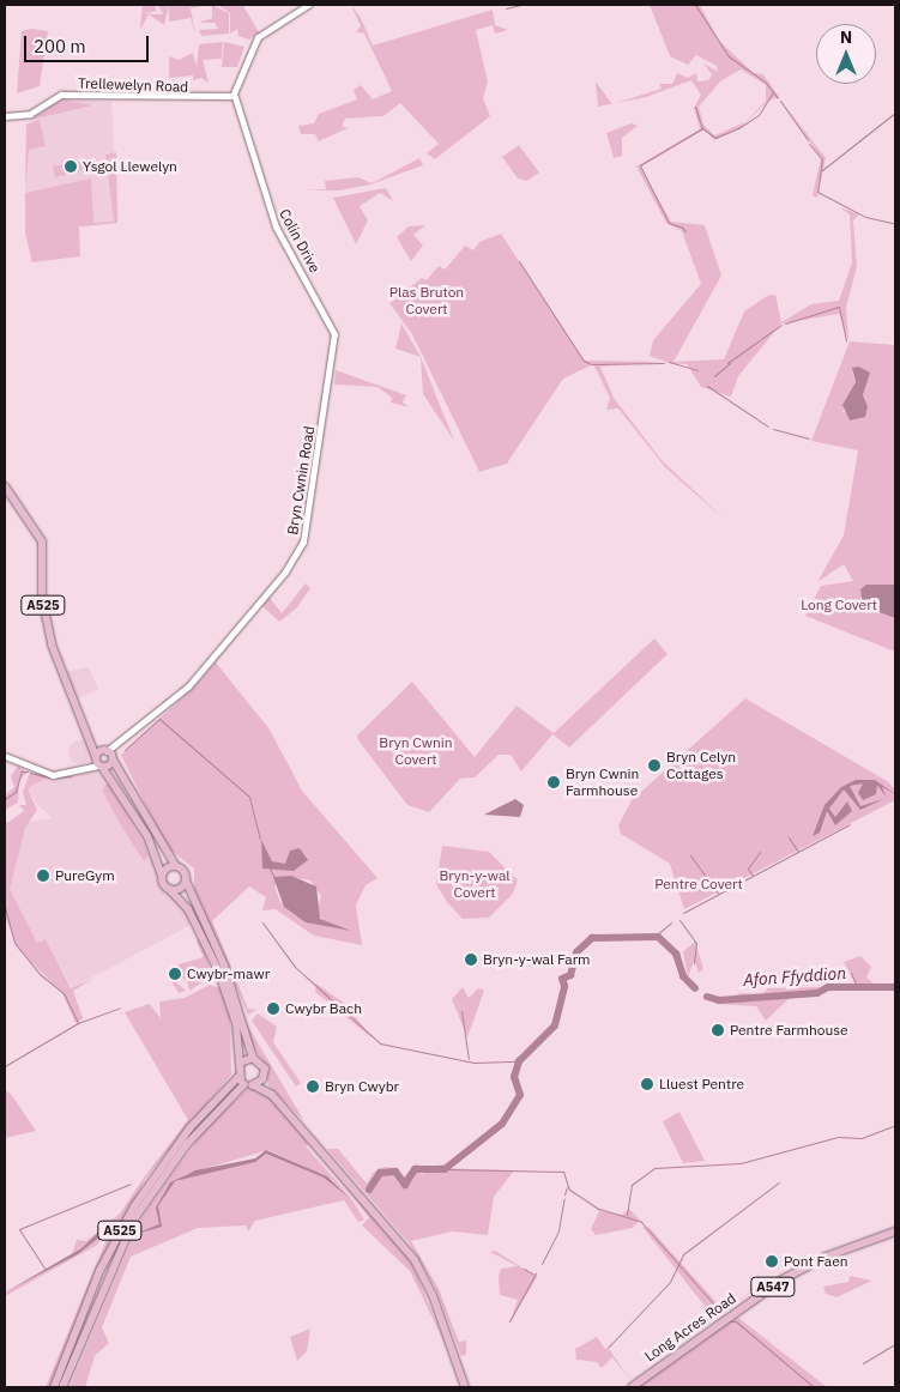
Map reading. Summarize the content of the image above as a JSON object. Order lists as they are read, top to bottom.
{
  "streets": {
    "main road": ["A525", "A547", "Long Acres Road"],
    "street": ["Trellewelyn Road", "Colin Drive", "Bryn Cwnin Road"]
  },
  "crossings": [
    ["Trellewelyn Road", "Colin Drive"],
    ["Colin Drive", "Bryn Cwnin Road"],
    ["Bryn Cwnin Road", "A525"]
  ],
  "water": ["Afon Ffyddion"],
  "parks": [
    "Plas Bruton Covert",
    "Long Covert",
    "Bryn Cwnin Covert",
    "Bryn-y-wal Covert",
    "Pentre Covert"
  ],
  "places": [
    "Ysgol Llewelyn",
    "Bryn Celyn Cottages",
    "Bryn Cwnin Farmhouse",
    "PureGym",
    "Bryn-y-wal Farm",
    "Cwybr-mawr",
    "Cwybr Bach",
    "Pentre Farmhouse",
    "Lluest Pentre",
    "Bryn Cwybr",
    "Pont Faen"
  ],
  "scale_bar": "200 m",
  "north": "top"
}
